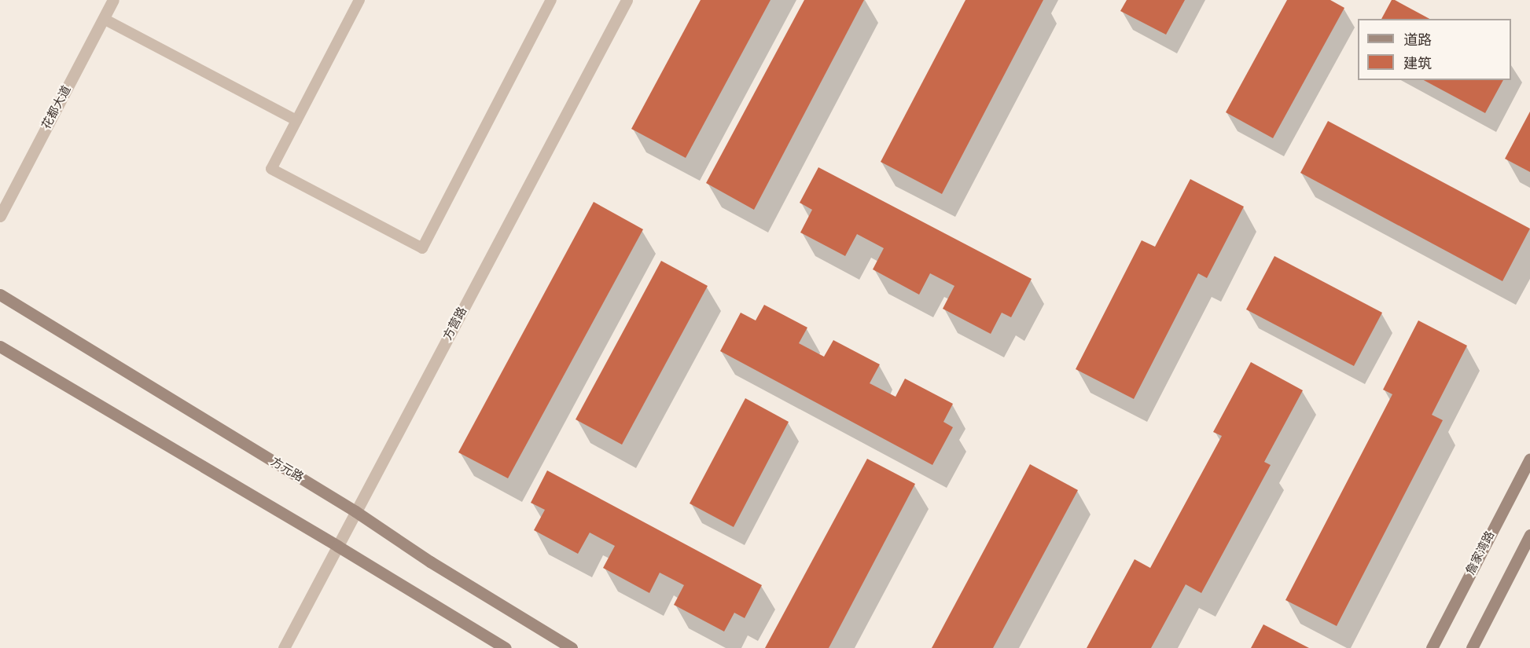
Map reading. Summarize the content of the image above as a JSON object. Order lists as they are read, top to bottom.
{
  "streets": {
    "street": [
      "花都大道",
      "方营路",
      "方元路",
      "詹家湾路"
    ]
  },
  "crossings": [
    ["方营路", "方元路"]
  ],
  "legend": ["道路", "建筑"]
}
